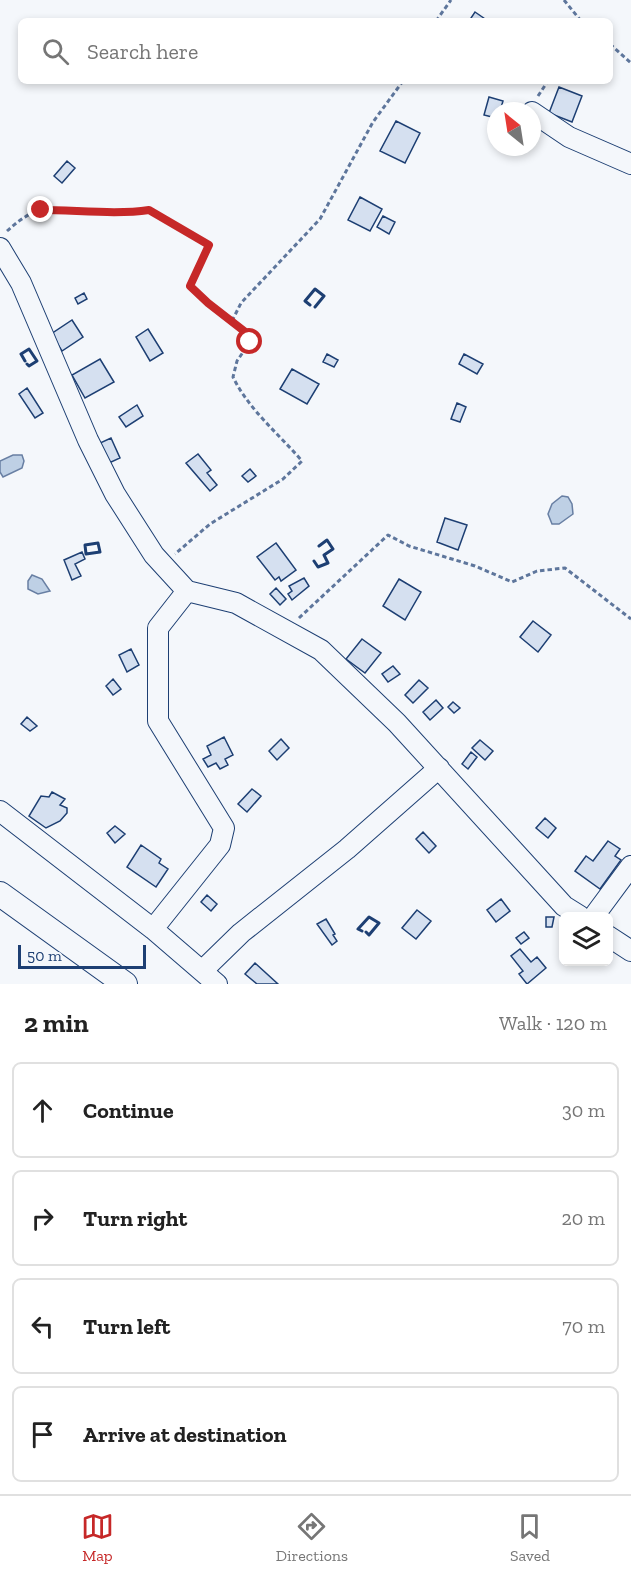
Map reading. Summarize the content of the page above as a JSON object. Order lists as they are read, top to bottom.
{
  "scale_bar": "50 m",
  "north": "top left",
  "page": {
    "search": "Search here",
    "scale": "50 m",
    "heading": ["2 min", "Walk · 120 m"],
    "list": [
      ["Continue", "30 m"],
      ["Turn right", "20 m"],
      ["Turn left", "70 m"],
      "Arrive at destination"
    ],
    "nav": ["Map", "Directions", "Saved"]
  }
}
